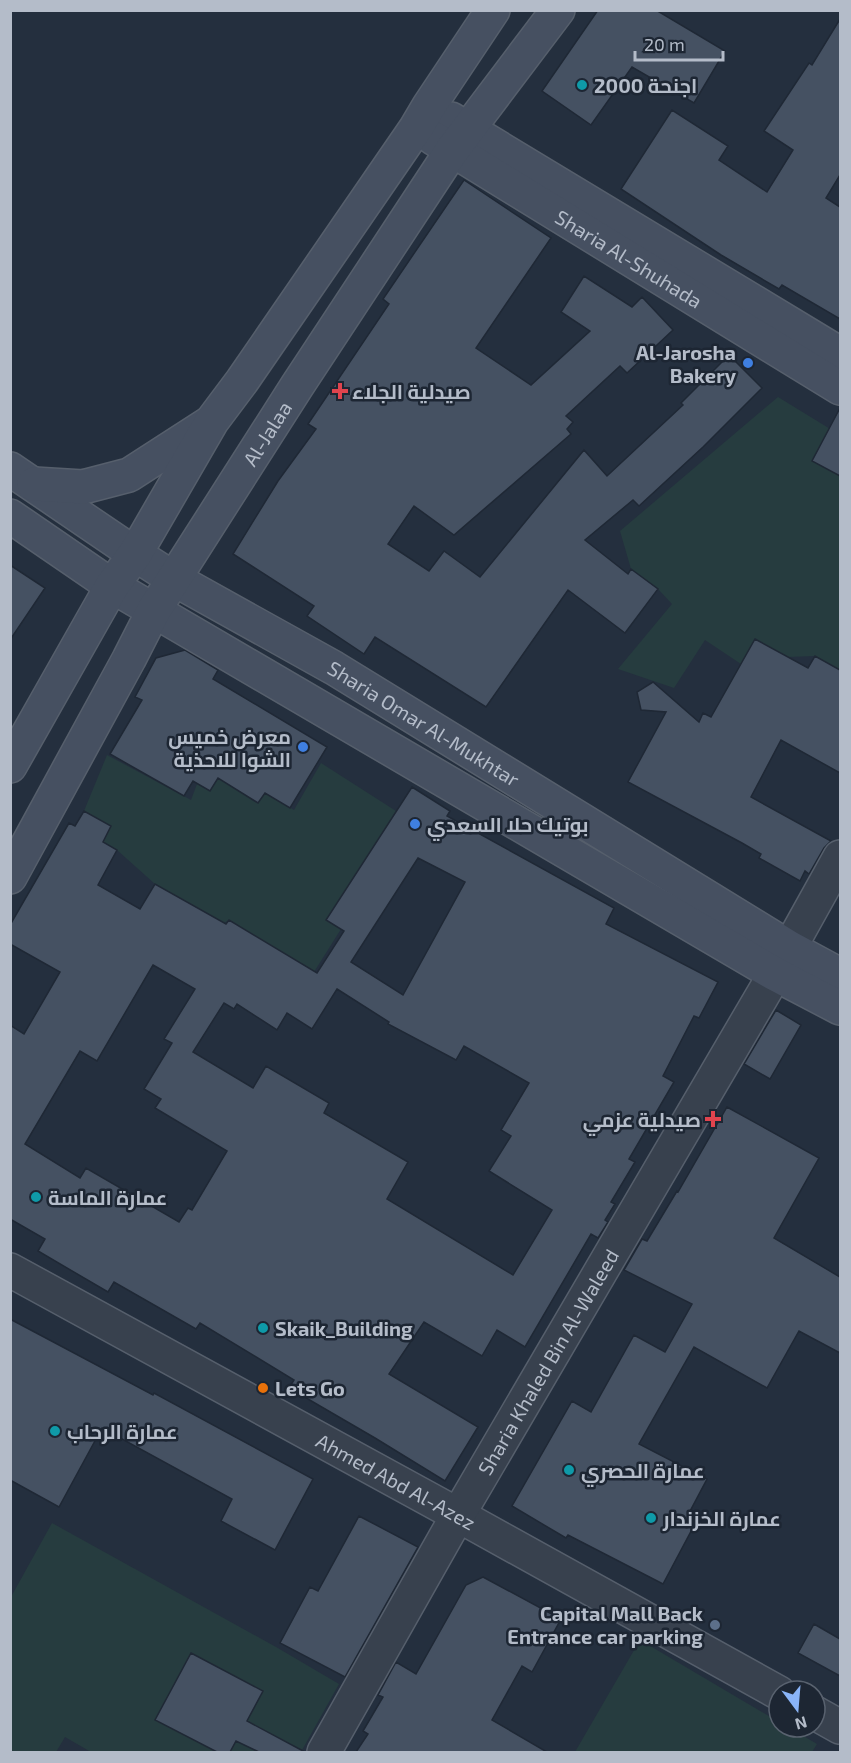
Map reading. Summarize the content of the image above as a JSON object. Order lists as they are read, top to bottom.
{
  "streets": {
    "main road": ["Sharia Al-Shuhada", "Al-Jalaa", "Sharia Omar Al-Mukhtar"],
    "street": ["Sharia Khaled Bin Al-Waleed", "Ahmed Abd Al-Azez"]
  },
  "crossings": [
    ["Sharia Al-Shuhada", "Al-Jalaa"],
    ["Al-Jalaa", "Sharia Omar Al-Mukhtar"],
    ["Sharia Omar Al-Mukhtar", "Sharia Khaled Bin Al-Waleed"],
    ["Sharia Khaled Bin Al-Waleed", "Ahmed Abd Al-Azez"]
  ],
  "places": {
    "other": [
      "اجنحة 2000",
      "Al-Jarosha Bakery",
      "معرض خميس الشوا للاحذية",
      "بوتيك حلا السعدي",
      "عمارة الماسة",
      "Skaik_Building",
      "Lets Go",
      "عمارة الرحاب",
      "عمارة الحصري",
      "عمارة الخزندار",
      "Capital Mall Back Entrance car parking"
    ],
    "health": ["صيدلية الجلاء", "صيدلية عزمي"]
  },
  "scale_bar": "20 m",
  "north": "bottom"
}
